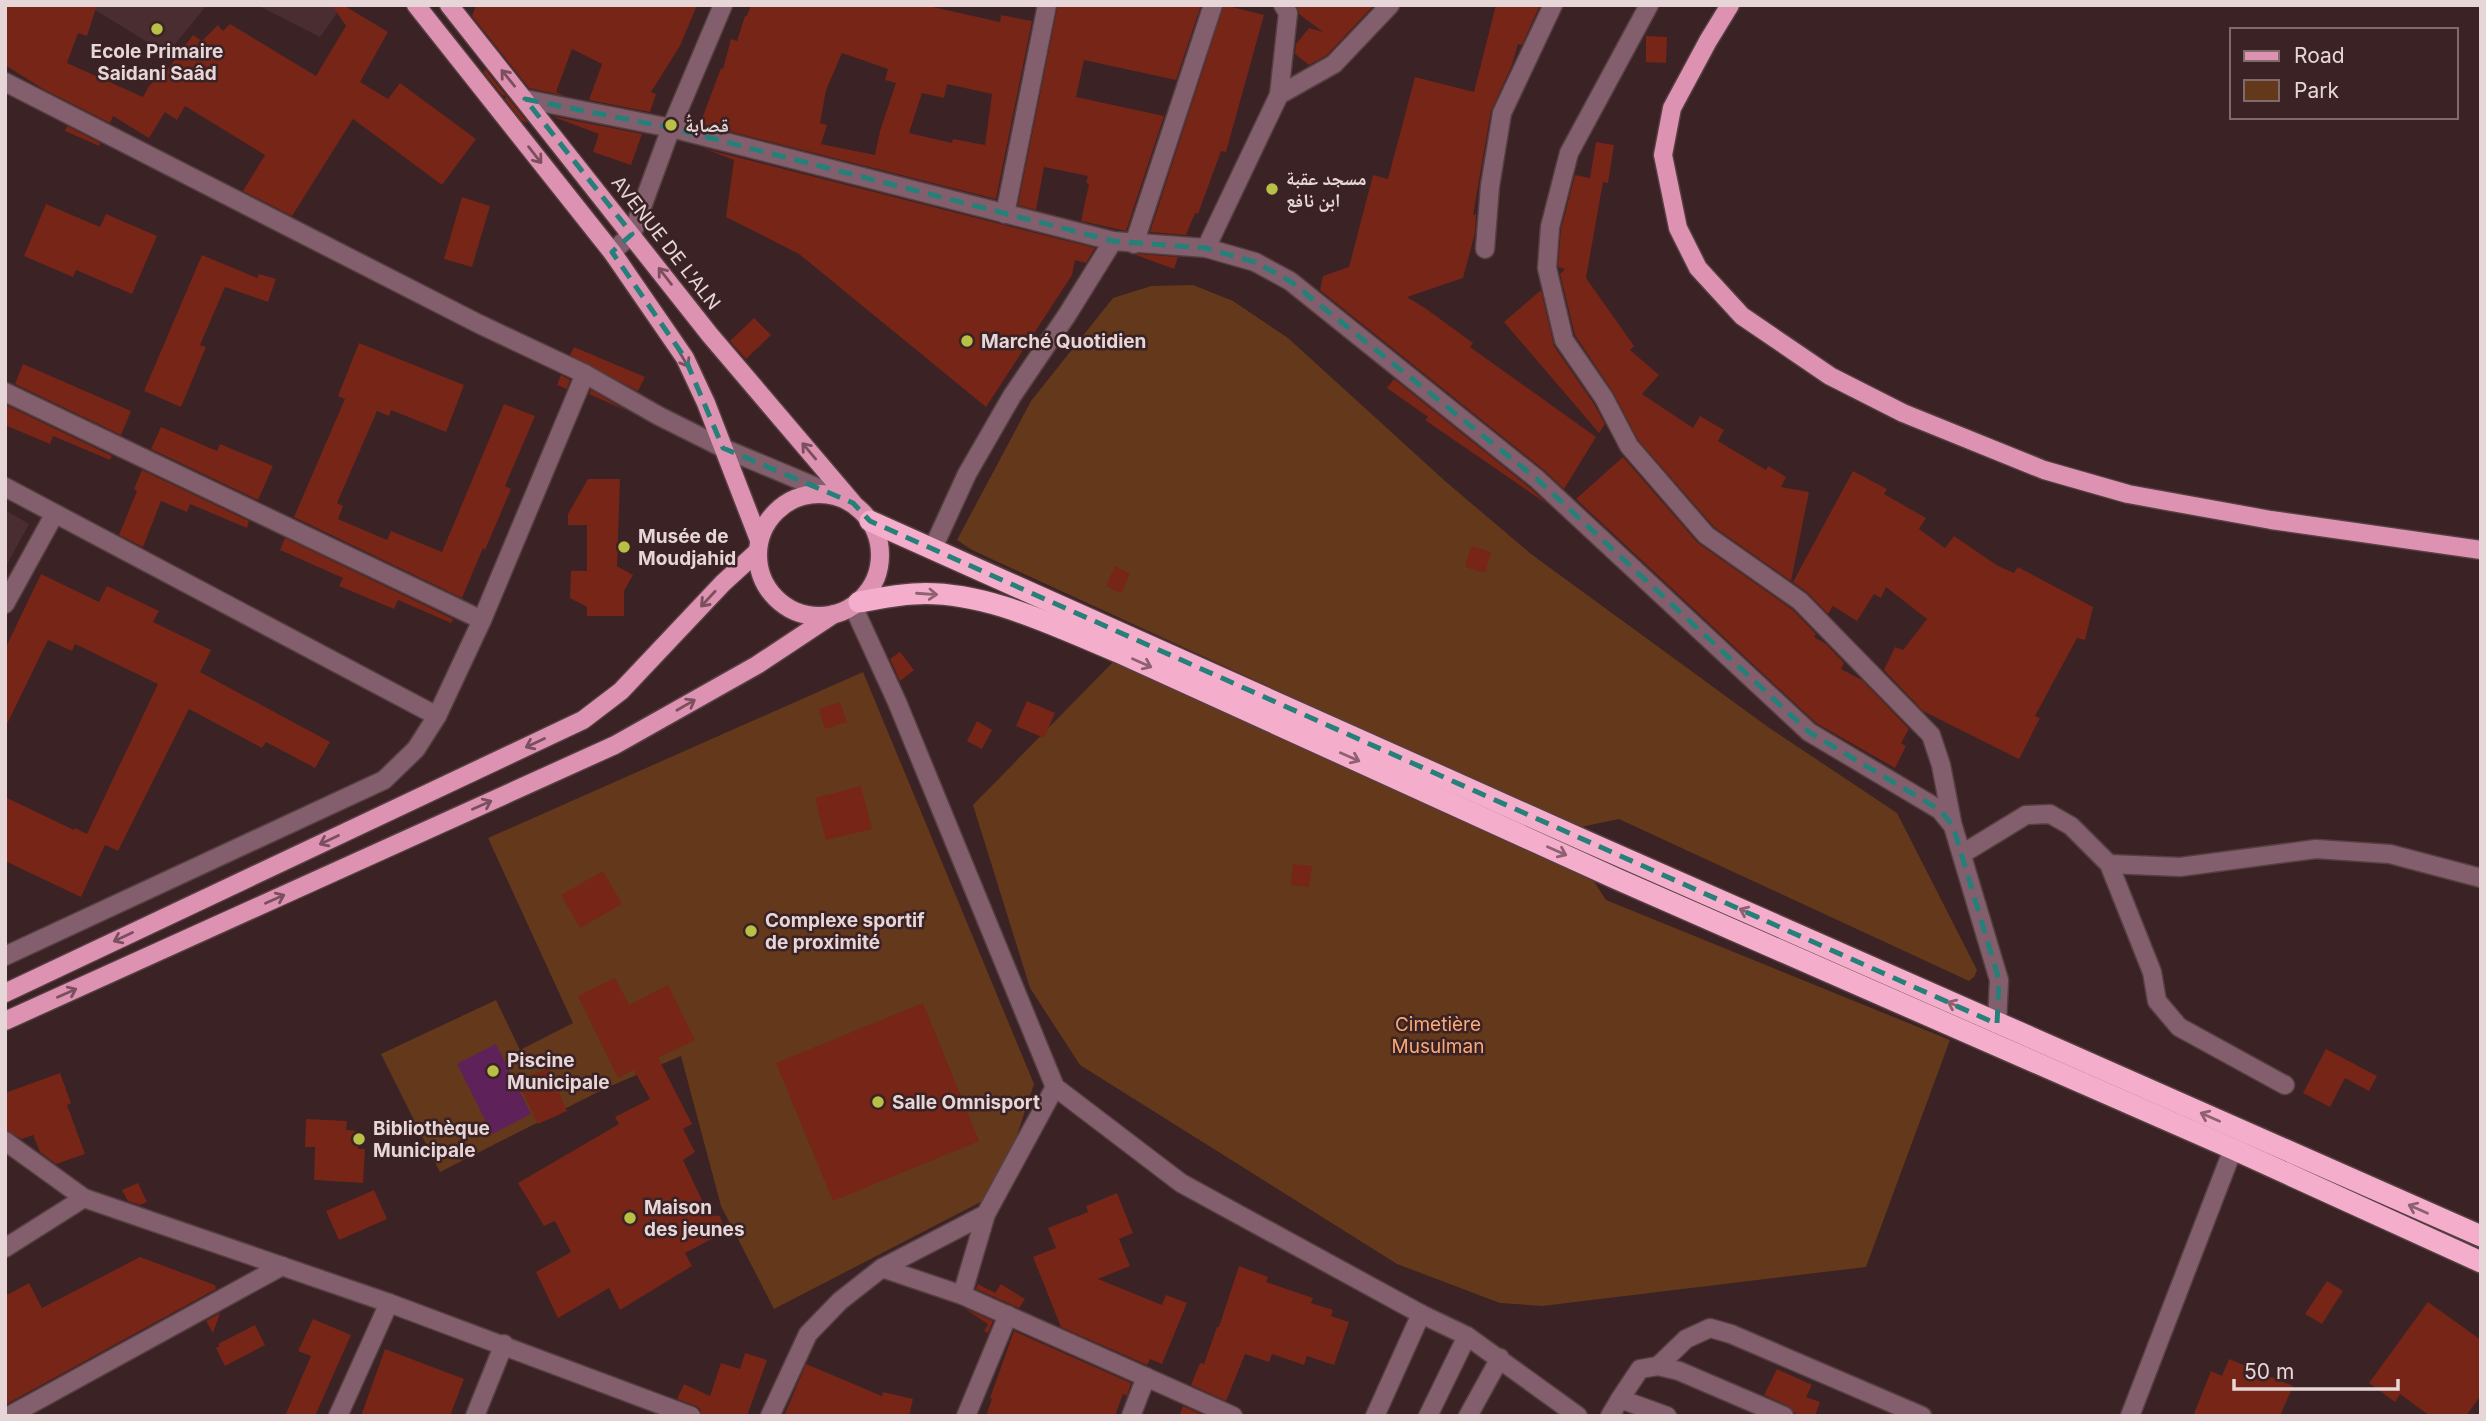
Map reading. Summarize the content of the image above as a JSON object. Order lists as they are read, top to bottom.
{
  "streets": {
    "main road": ["AVENUE DE L'ALN"]
  },
  "parks": ["Cimetière Musulman"],
  "places": [
    "Ecole Primaire Saidani Saâd",
    "قصابةُ",
    "مسجد عقبة ابن نافع",
    "Marché Quotidien",
    "Musée de Moudjahid",
    "Complexe sportif de proximité",
    "Piscine Municipale",
    "Salle Omnisport",
    "Bibliothèque Municipale",
    "Maison des jeunes"
  ],
  "legend": ["Road", "Park"],
  "scale_bar": "50 m"
}
